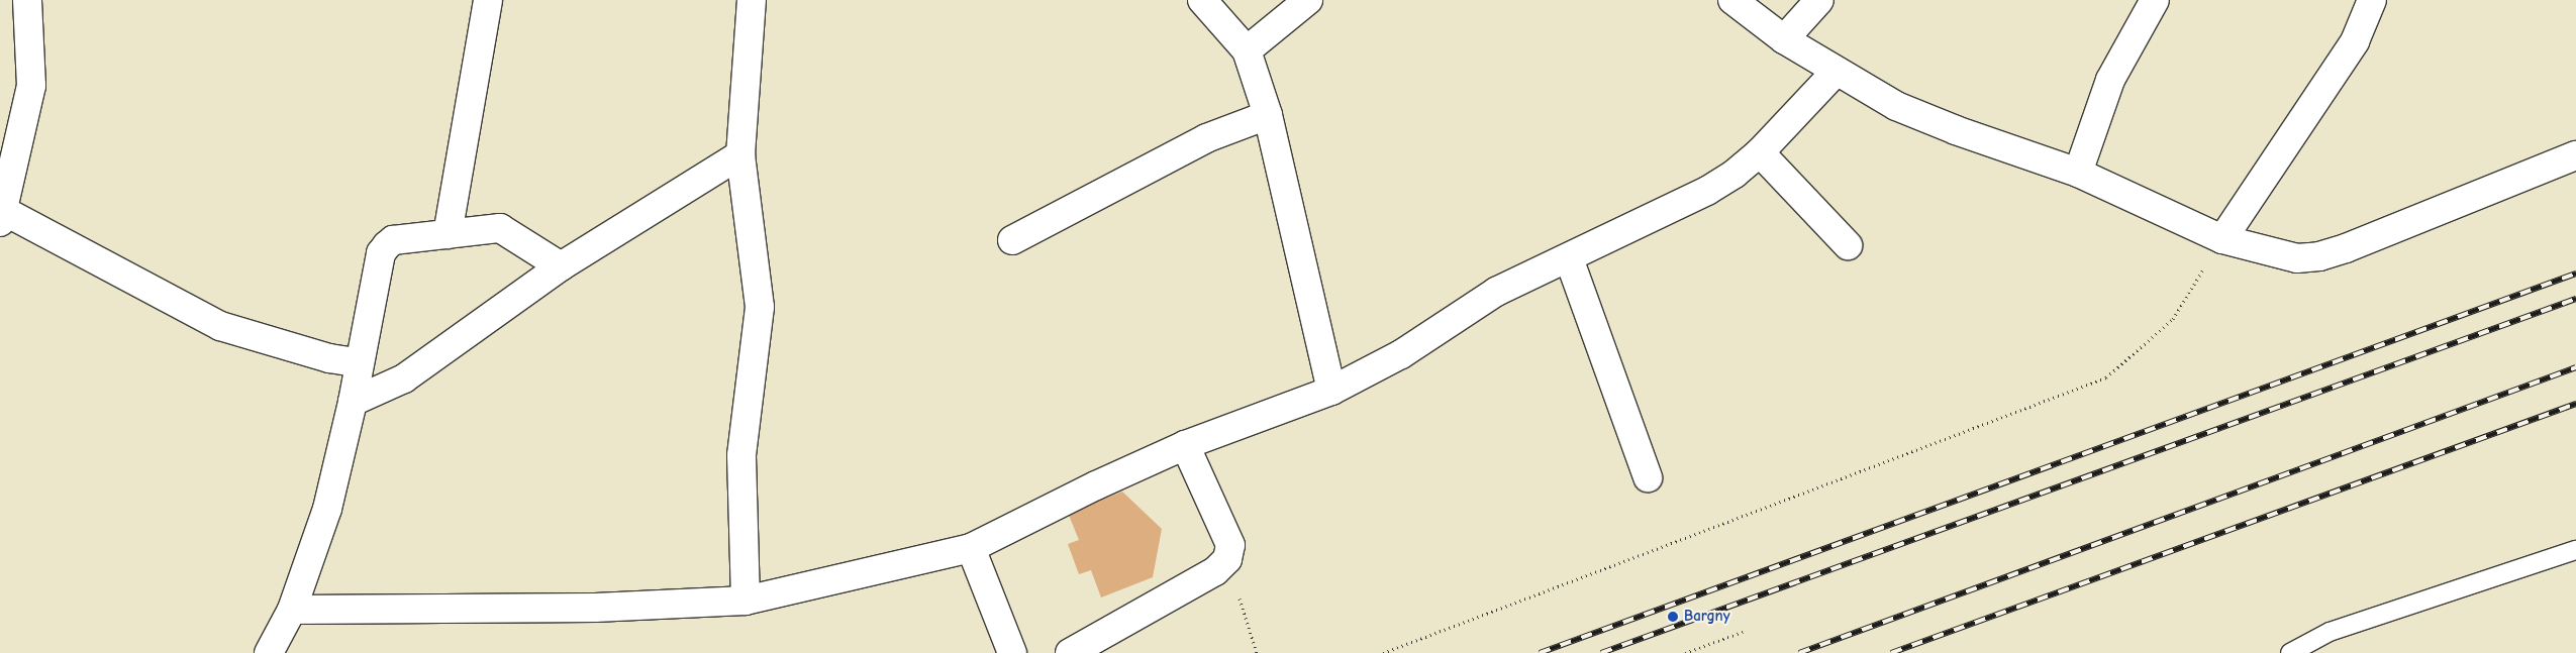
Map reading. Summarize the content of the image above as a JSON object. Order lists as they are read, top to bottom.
{
  "places": ["Bargny"]
}
